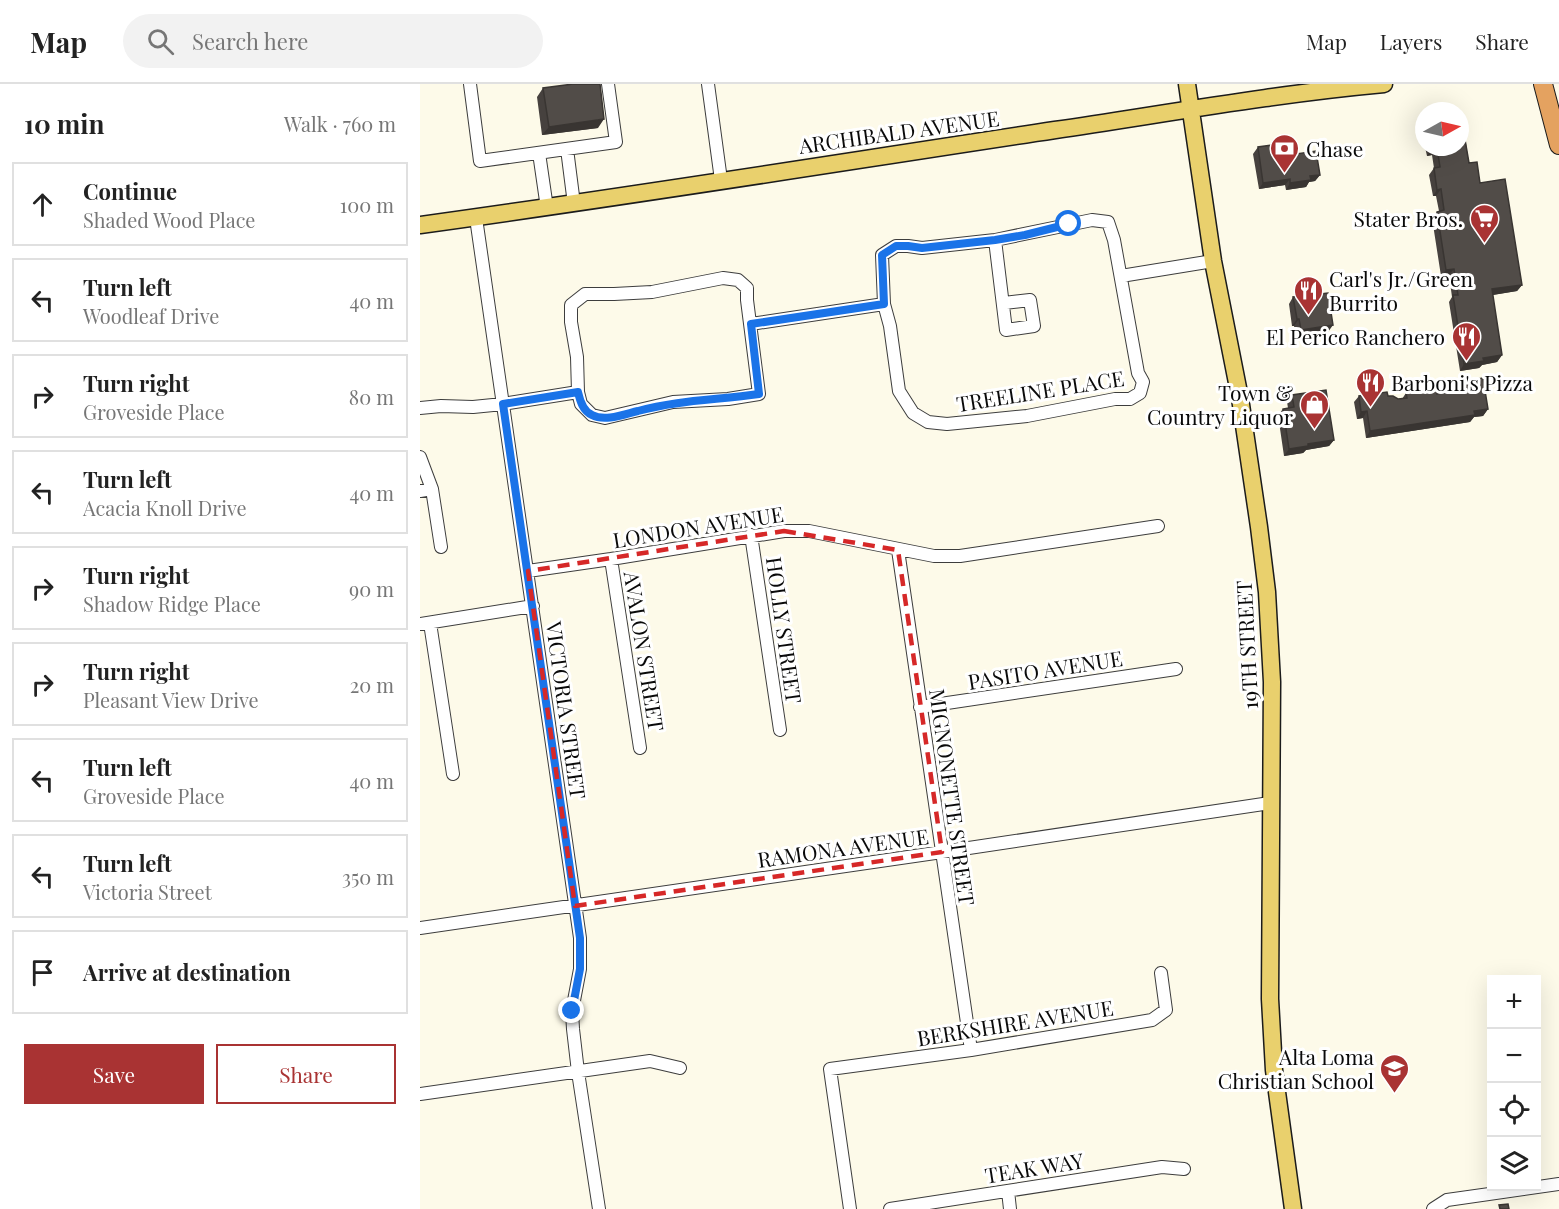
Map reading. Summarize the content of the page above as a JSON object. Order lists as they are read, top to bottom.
{
  "streets": {
    "main road": ["ARCHIBALD AVENUE", "19TH STREET"],
    "street": [
      "TREELINE PLACE",
      "LONDON AVENUE",
      "HOLLY STREET",
      "AVALON STREET",
      "PASITO AVENUE",
      "VICTORIA STREET",
      "MIGNONETTE STREET",
      "RAMONA AVENUE",
      "BERKSHIRE AVENUE",
      "TEAK WAY"
    ]
  },
  "crossings": [
    ["ARCHIBALD AVENUE", "19TH STREET"],
    ["ARCHIBALD AVENUE", "VICTORIA STREET"],
    ["LONDON AVENUE", "HOLLY STREET"],
    ["LONDON AVENUE", "AVALON STREET"],
    ["LONDON AVENUE", "VICTORIA STREET"],
    ["LONDON AVENUE", "MIGNONETTE STREET"],
    ["19TH STREET", "RAMONA AVENUE"],
    ["PASITO AVENUE", "MIGNONETTE STREET"],
    ["VICTORIA STREET", "RAMONA AVENUE"],
    ["MIGNONETTE STREET", "RAMONA AVENUE"],
    ["MIGNONETTE STREET", "BERKSHIRE AVENUE"]
  ],
  "places": {
    "bank": ["Chase"],
    "supermarket": ["Stater Bros."],
    "restaurant": ["Carl's Jr./Green Burrito", "El Perico Ranchero", "Barboni's Pizza"],
    "shop": ["Town & Country Liquor"],
    "school or university": ["Alta Loma Christian School"]
  },
  "north": "right",
  "page": {
    "header": "Map",
    "search": "Search here",
    "nav": ["Map", "Layers", "Share"],
    "heading": ["10 min", "Walk · 760 m"],
    "list": [
      ["Continue", "Shaded Wood Place", "100 m"],
      ["Turn left", "Woodleaf Drive", "40 m"],
      ["Turn right", "Groveside Place", "80 m"],
      ["Turn left", "Acacia Knoll Drive", "40 m"],
      ["Turn right", "Shadow Ridge Place", "90 m"],
      ["Turn right", "Pleasant View Drive", "20 m"],
      ["Turn left", "Groveside Place", "40 m"],
      ["Turn left", "Victoria Street", "350 m"],
      "Arrive at destination"
    ],
    "map_buttons": ["+", "−"],
    "buttons": ["Save", "Share"]
  }
}
